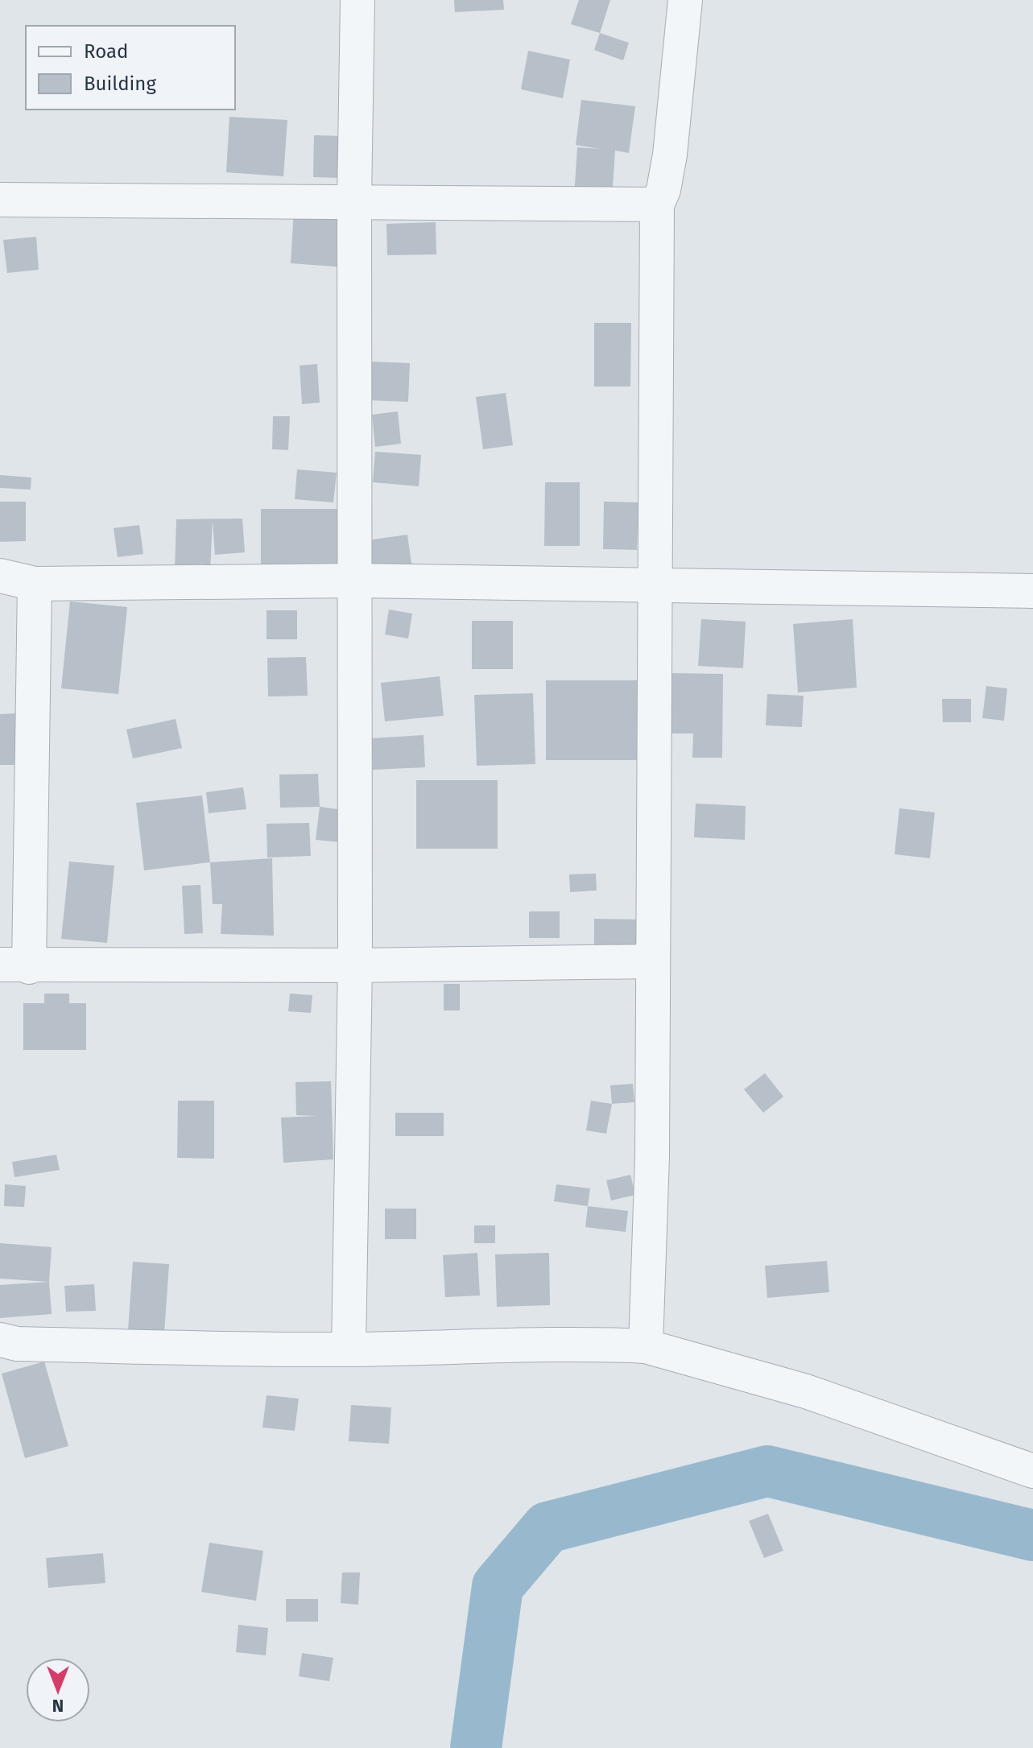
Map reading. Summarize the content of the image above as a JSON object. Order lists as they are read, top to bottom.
{
  "legend": ["Road", "Building"],
  "north": "bottom"
}
